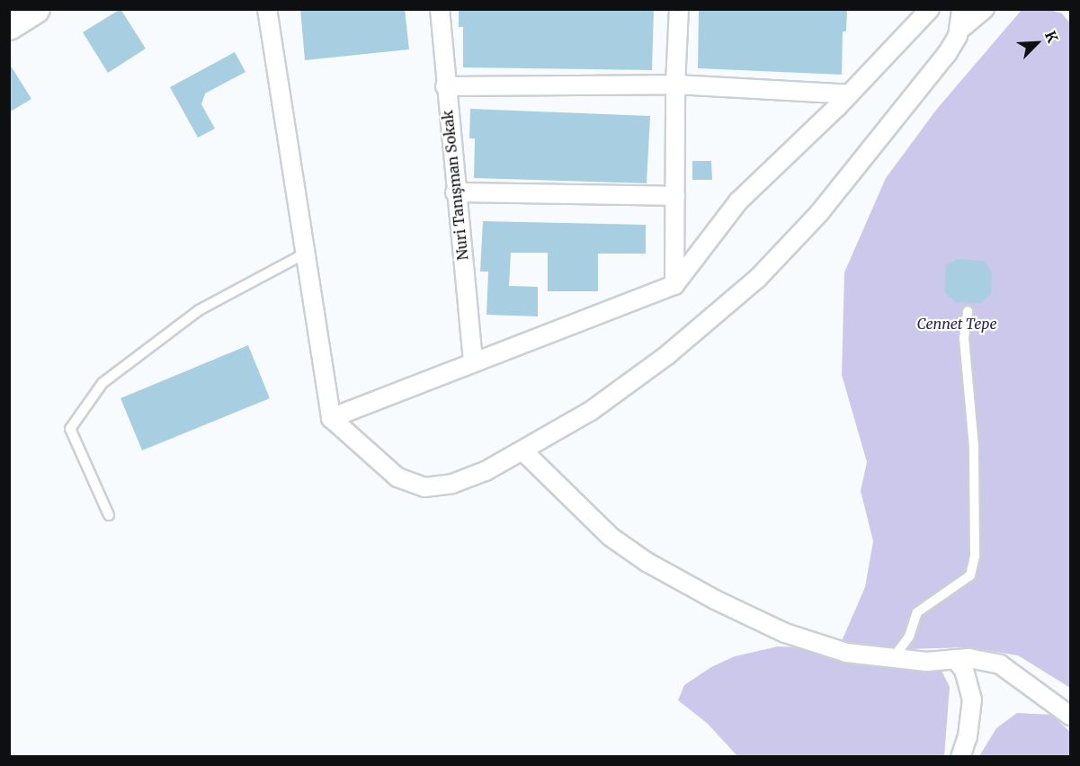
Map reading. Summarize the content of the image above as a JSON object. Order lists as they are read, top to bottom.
{
  "streets": {
    "street": ["Nuri Tanışman Sokak"]
  },
  "parks": ["Cennet Tepe"],
  "north": "top right"
}
